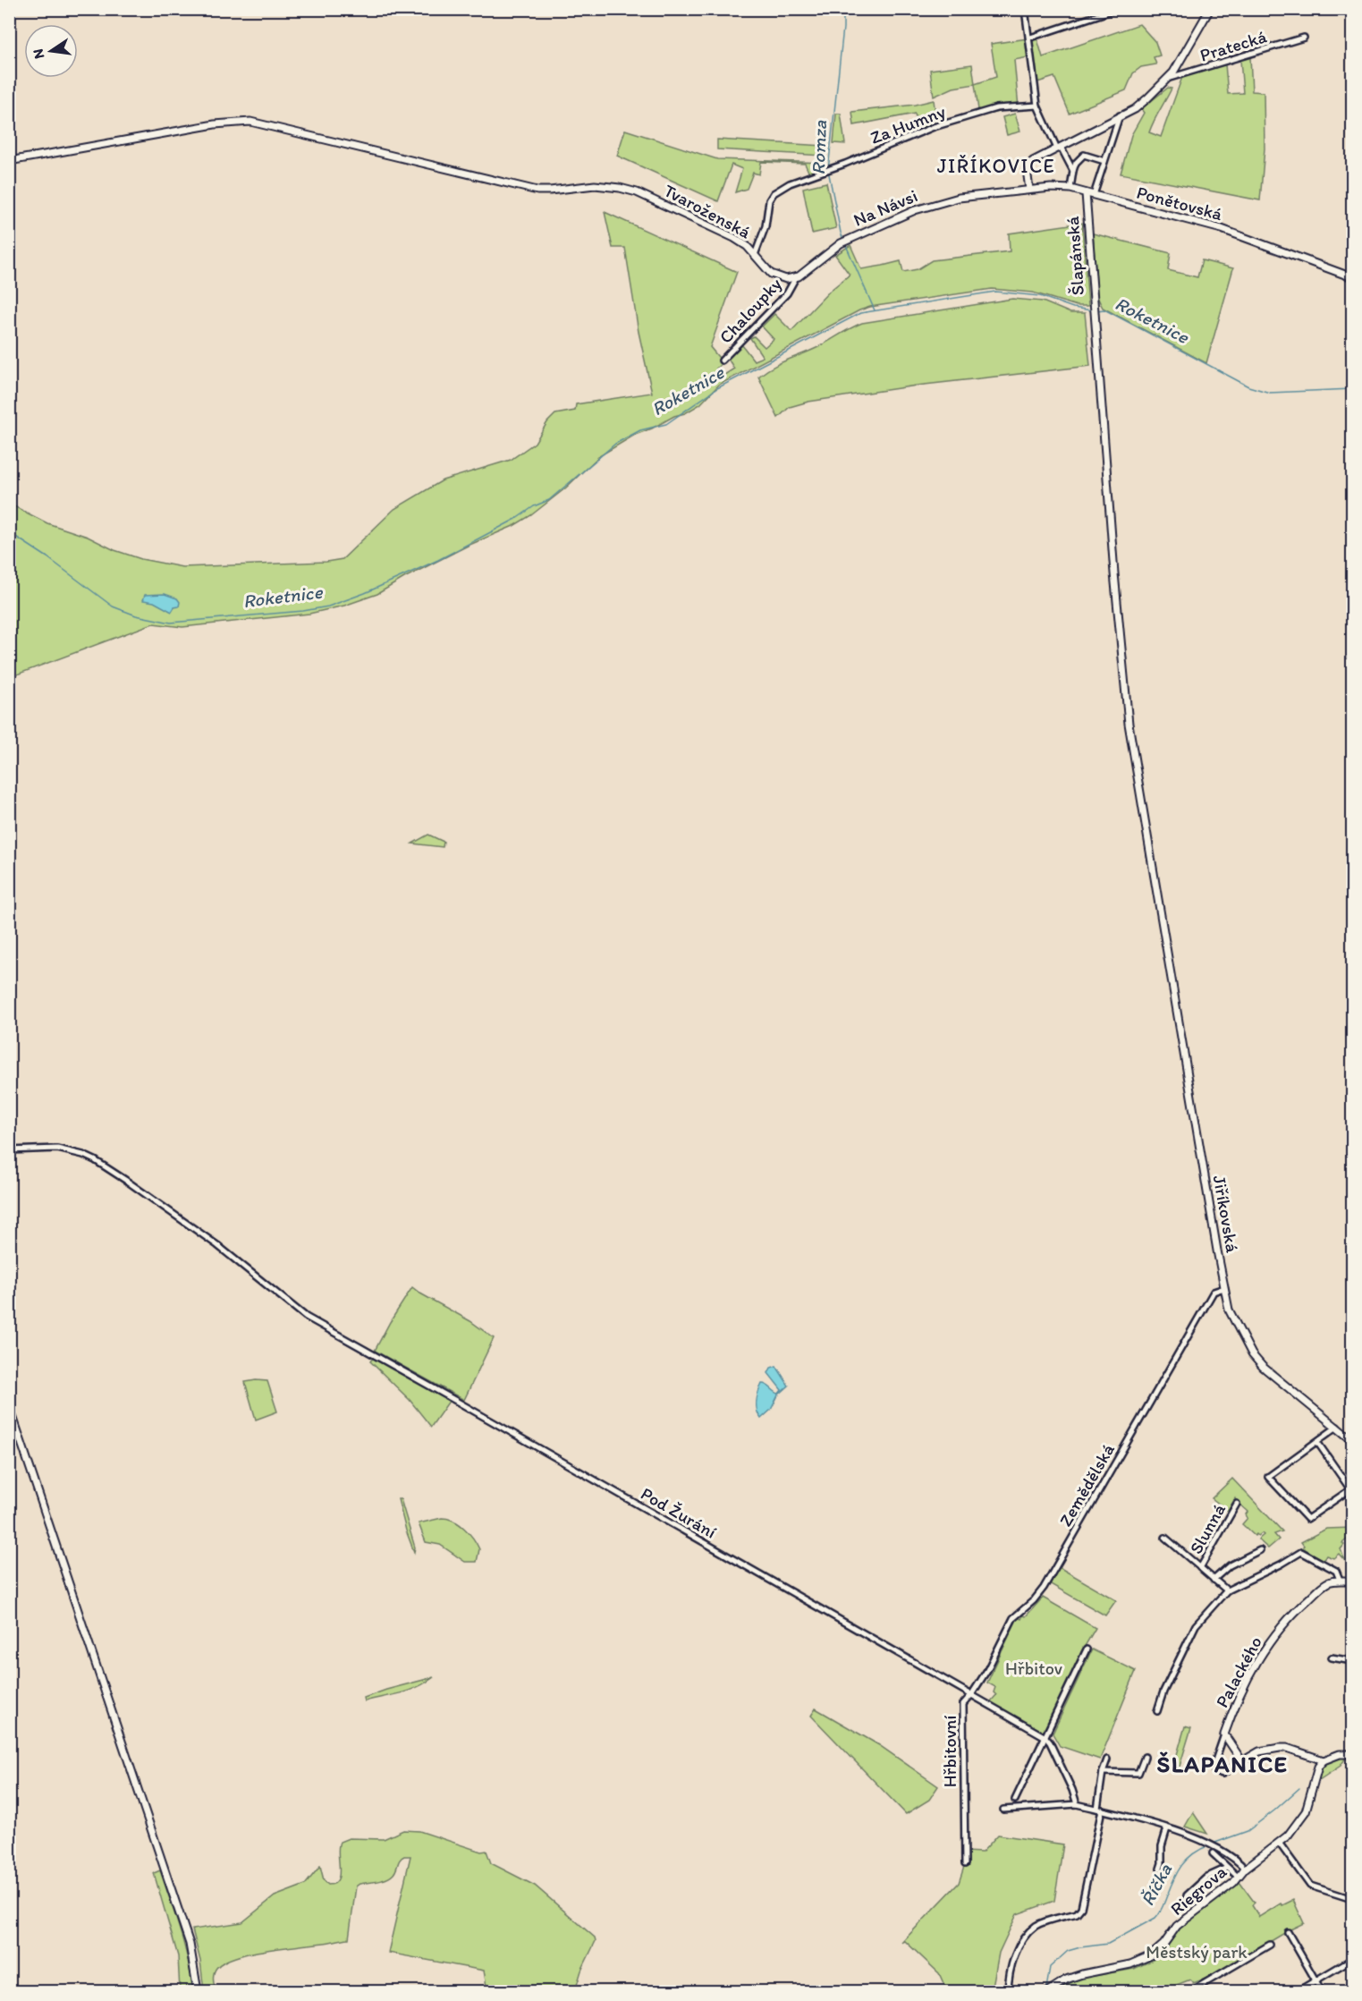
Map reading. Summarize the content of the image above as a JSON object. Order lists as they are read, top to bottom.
{
  "streets": {
    "street": [
      "Pratecká",
      "Za Humny",
      "Ponětovská",
      "Na Návsi",
      "Tvaroženská",
      "Šlapánská",
      "Chaloupky",
      "Jiříkovská",
      "Zemědělská",
      "Pod Žurání",
      "Slunná",
      "Palackého",
      "Hřbitovní",
      "Riegrova"
    ]
  },
  "crossings": [
    ["Za Humny", "Tvaroženská"],
    ["Ponětovská", "Na Návsi"],
    ["Ponětovská", "Šlapánská"],
    ["Na Návsi", "Tvaroženská"],
    ["Na Návsi", "Chaloupky"],
    ["Tvaroženská", "Chaloupky"],
    ["Šlapánská", "Jiříkovská"],
    ["Jiříkovská", "Zemědělská"],
    ["Zemědělská", "Pod Žurání"],
    ["Zemědělská", "Hřbitovní"],
    ["Pod Žurání", "Hřbitovní"]
  ],
  "districts": ["JIŘÍKOVICE", "ŠLAPANICE"],
  "water": ["Romza", "Roketnice", "Říčka"],
  "parks": ["Hřbitov", "Městský park"],
  "north": "left"
}
